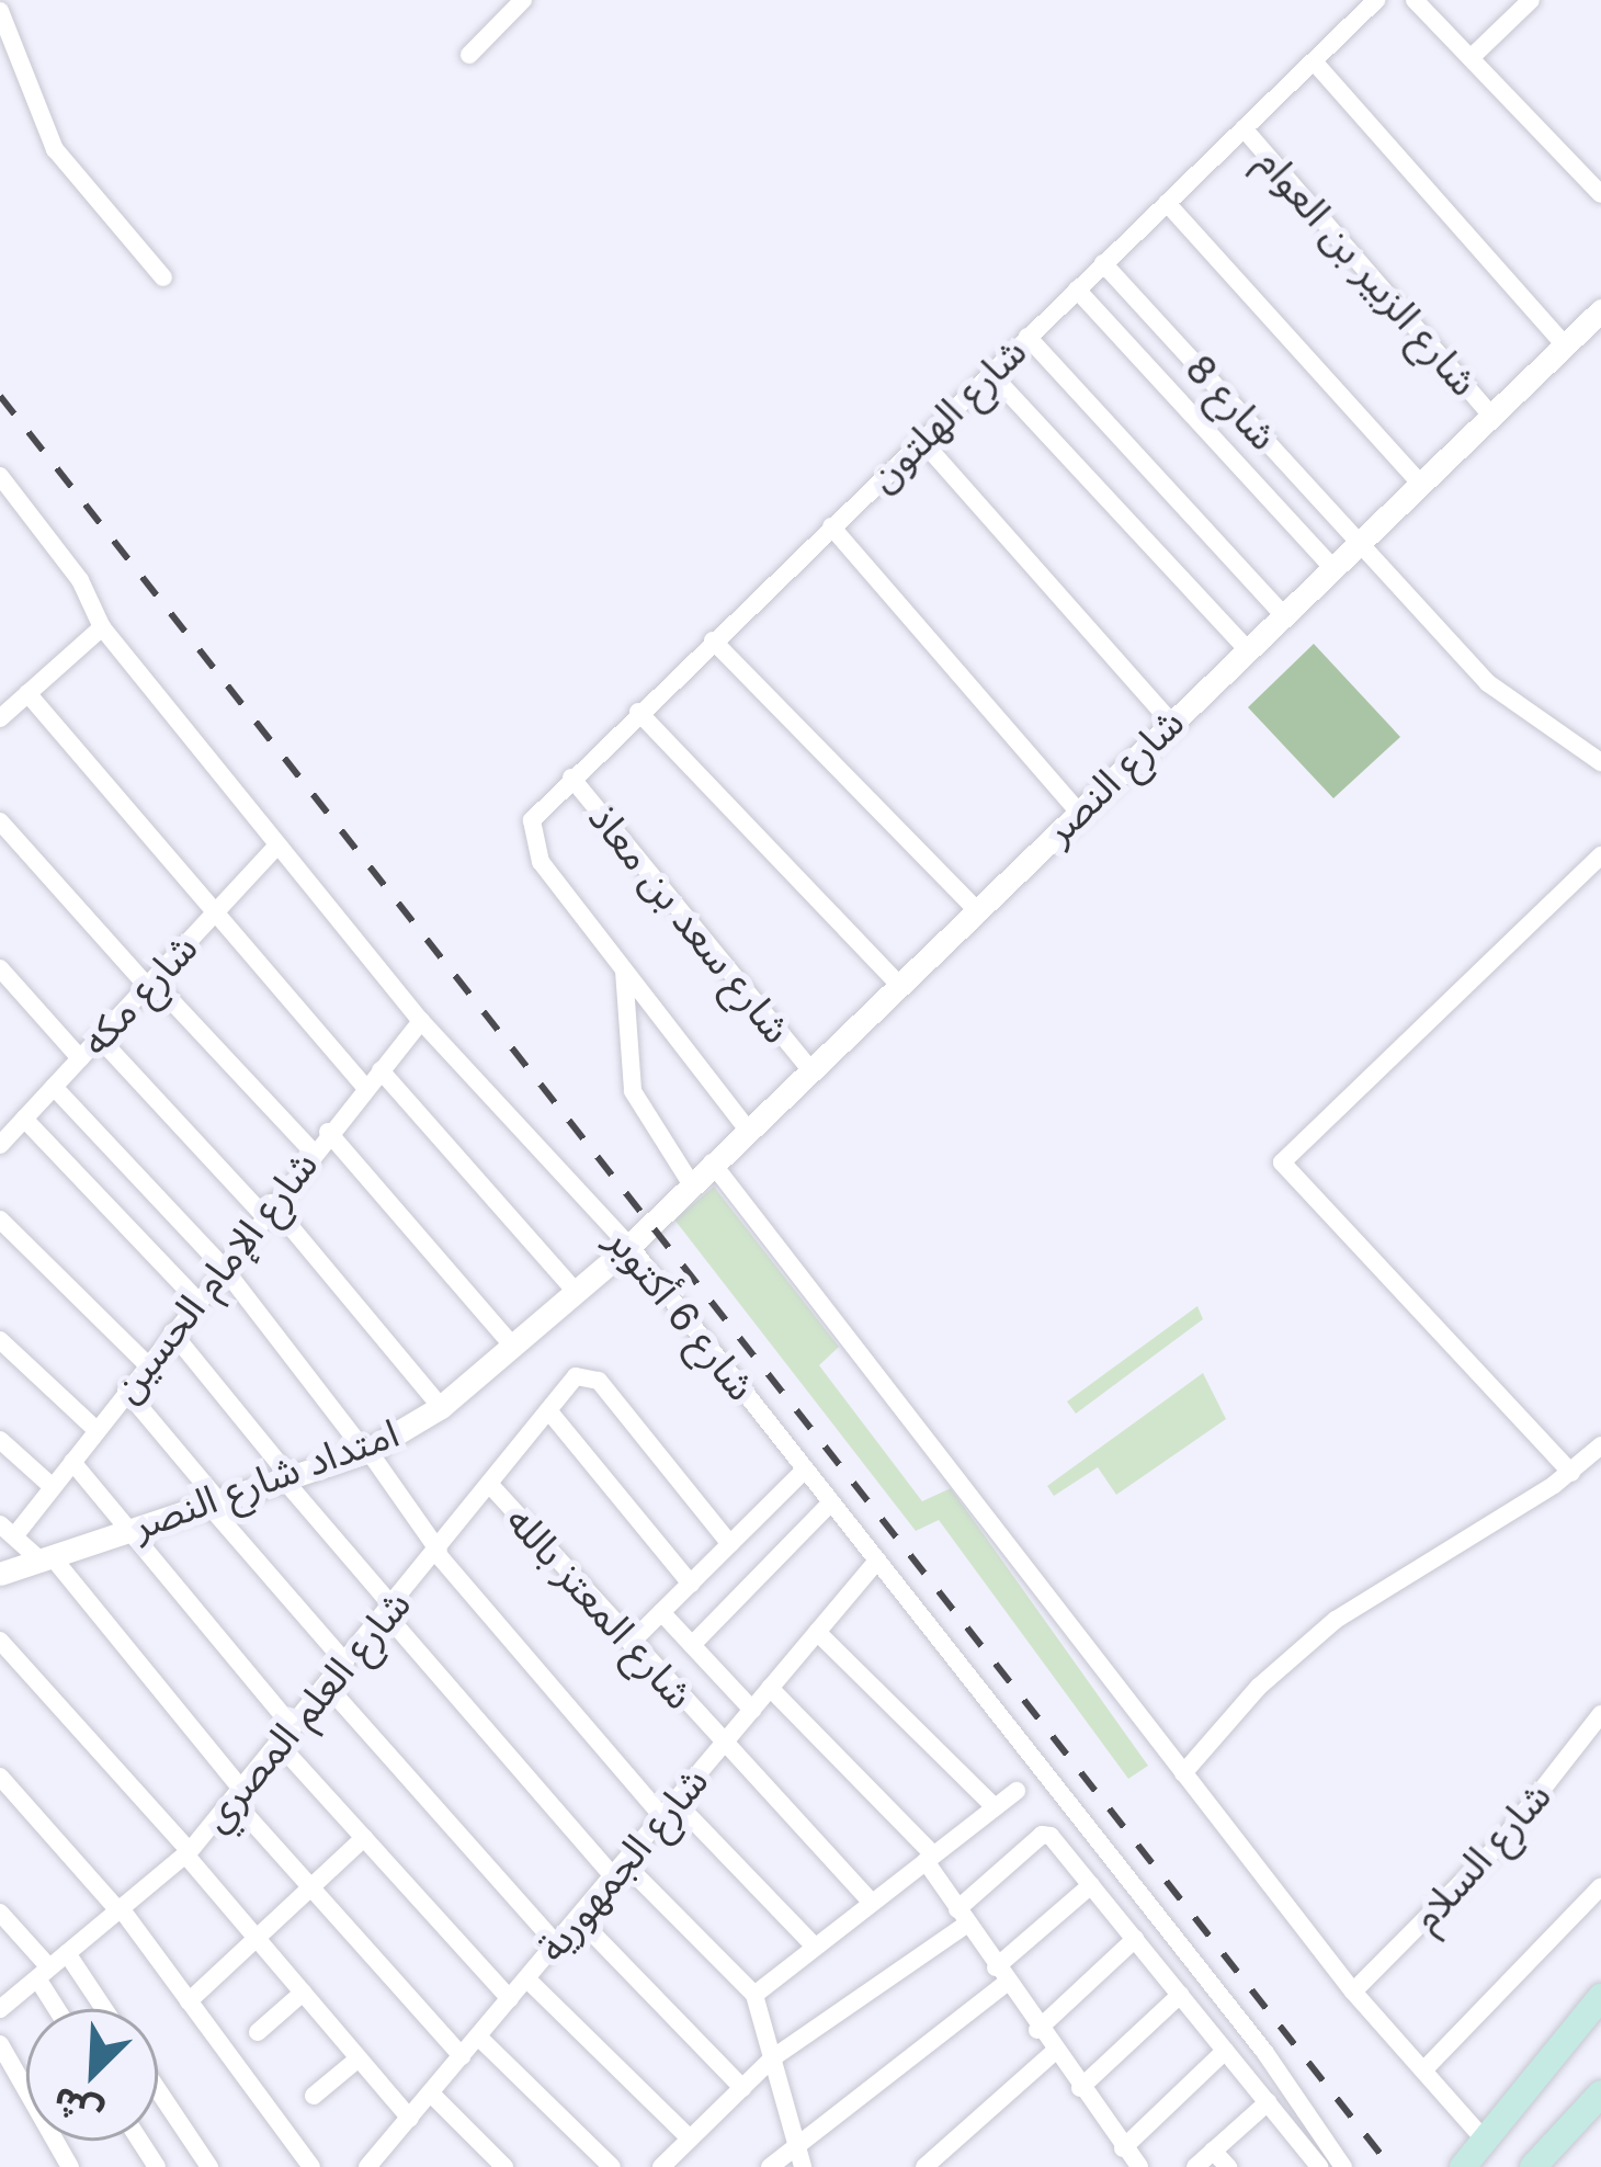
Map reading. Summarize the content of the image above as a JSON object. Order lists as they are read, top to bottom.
{
  "streets": {
    "street": [
      "شارع الزبير بن العوام",
      "شارع 8",
      "شارع الهلتون",
      "شارع النصر",
      "شارع سعد بن معاذ",
      "شارع مكه",
      "شارع الإمام الحسين",
      "شارع 6 أكتوبر",
      "امتداد شارع النصر",
      "شارع المعتز بالله",
      "شارع العلم المصري",
      "شارع السلام",
      "شارع الجمهورية"
    ]
  },
  "crossings": [
    ["شارع الزبير بن العوام", "شارع الهلتون"],
    ["شارع الزبير بن العوام", "شارع النصر"],
    ["شارع 8", "شارع الهلتون"],
    ["شارع 8", "شارع النصر"],
    ["شارع الهلتون", "شارع سعد بن معاذ"],
    ["شارع النصر", "شارع سعد بن معاذ"],
    ["شارع النصر", "شارع 6 أكتوبر"],
    ["شارع النصر", "امتداد شارع النصر"],
    ["شارع مكه", "شارع 6 أكتوبر"],
    ["شارع الإمام الحسين", "شارع 6 أكتوبر"],
    ["شارع 6 أكتوبر", "امتداد شارع النصر"],
    ["شارع 6 أكتوبر", "شارع الجمهورية"],
    ["شارع المعتز بالله", "شارع العلم المصري"],
    ["شارع المعتز بالله", "شارع الجمهورية"]
  ],
  "north": "bottom left"
}
